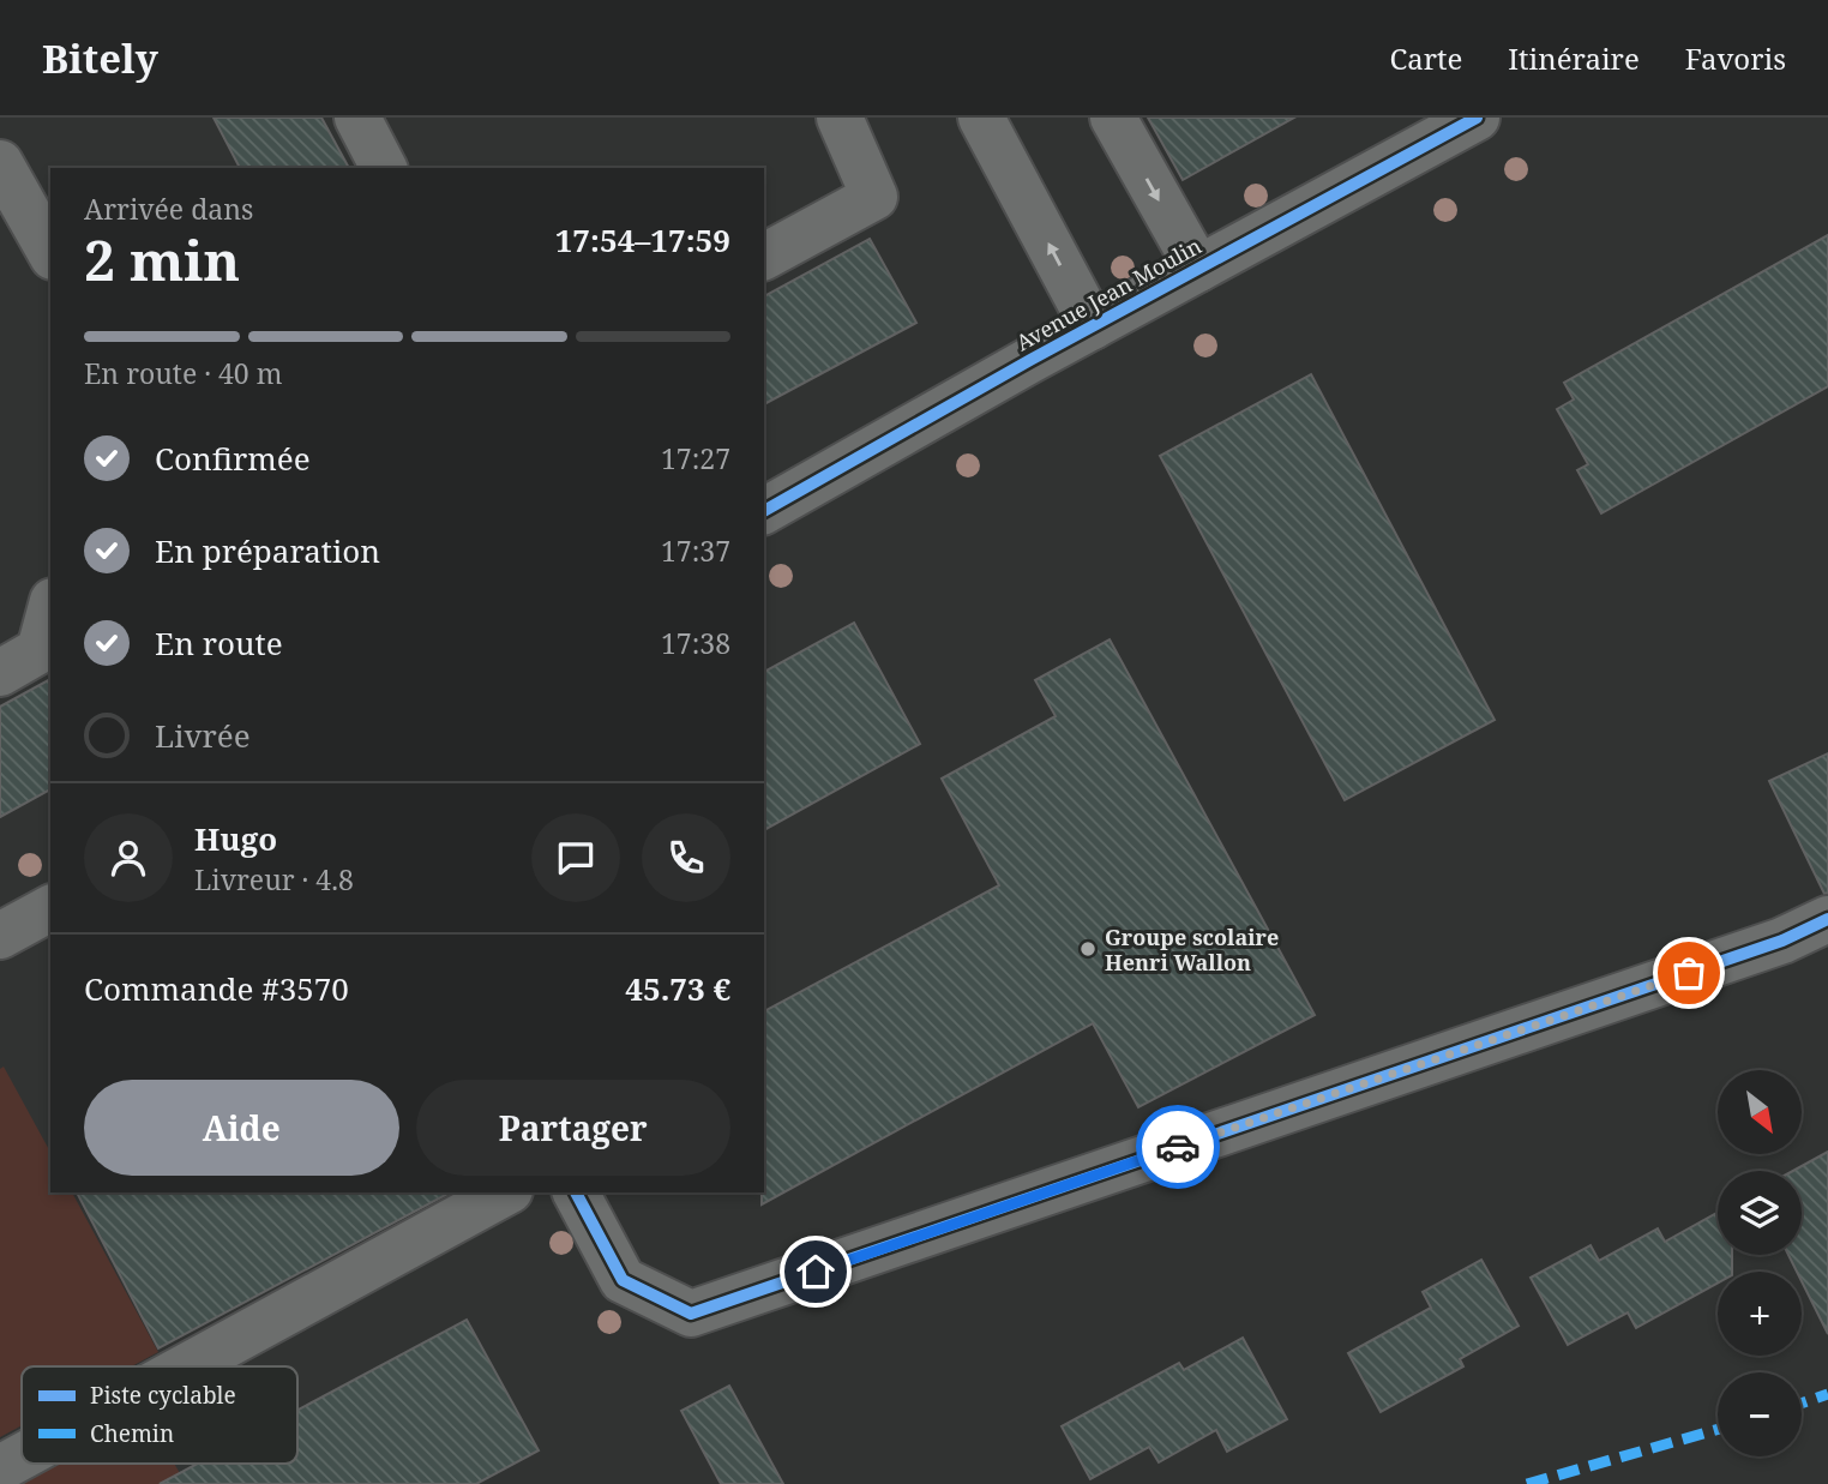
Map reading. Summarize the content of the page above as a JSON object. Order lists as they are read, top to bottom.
{
  "streets": {
    "street": ["Avenue Jean Moulin"]
  },
  "places": ["Groupe scolaire Henri Wallon"],
  "legend": ["Piste cyclable", "Chemin"],
  "north": "bottom right",
  "page": {
    "header": "Bitely",
    "nav": ["Carte", "Itinéraire", "Favoris"],
    "heading": ["2 min", "Arrivée dans", "17:54–17:59"],
    "panel": [
      "Hugo",
      "Livreur · 4.8",
      "Commande #3570",
      "45.73 €"
    ],
    "bar": "En route · 40 m",
    "list": [
      ["Confirmée", "17:27"],
      ["En préparation", "17:37"],
      ["En route", "17:38"],
      "Livrée"
    ],
    "buttons": ["Aide", "Partager"],
    "map_buttons": ["+", "−"]
  }
}
